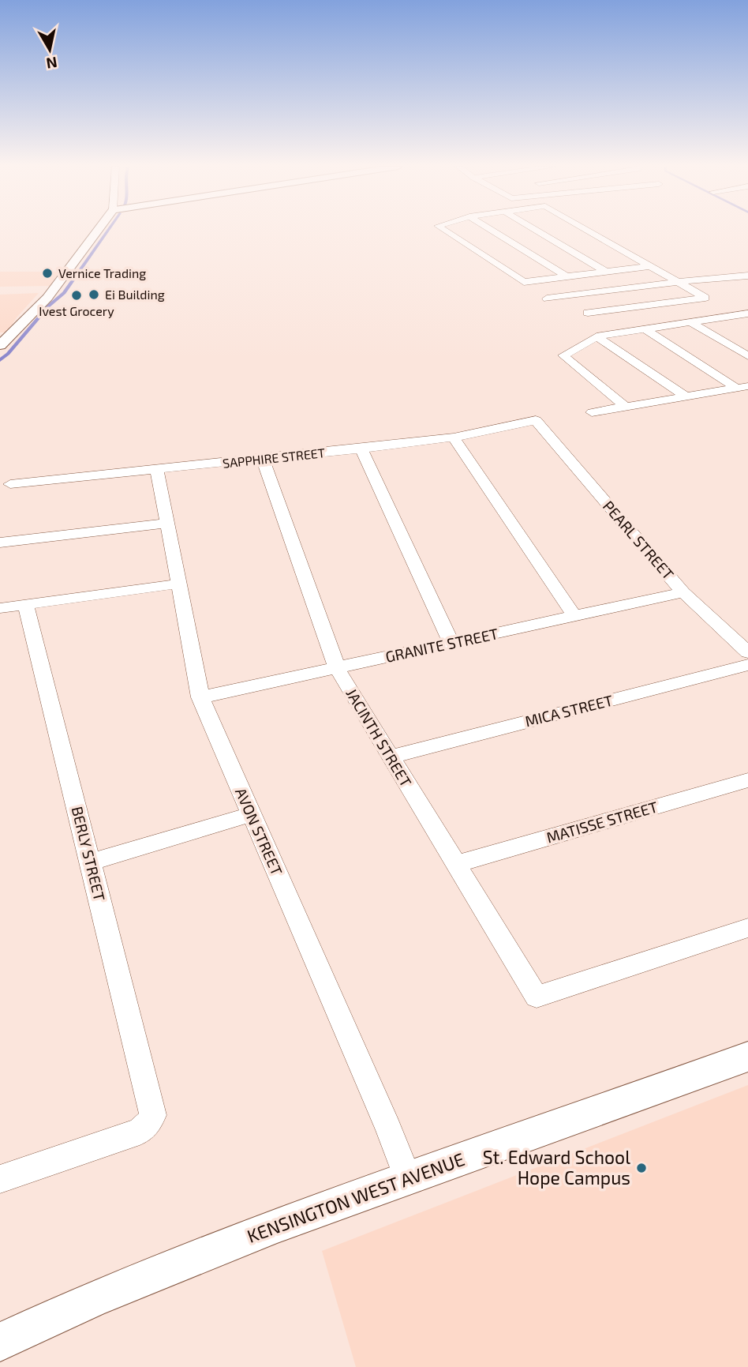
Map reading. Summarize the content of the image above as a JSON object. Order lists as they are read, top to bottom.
{
  "streets": {
    "street": [
      "SAPPHIRE STREET",
      "PEARL STREET",
      "GRANITE STREET",
      "MICA STREET",
      "JACINTH STREET",
      "MATISSE STREET",
      "AVON STREET",
      "BERLY STREET",
      "KENSINGTON WEST AVENUE"
    ]
  },
  "crossings": [
    ["SAPPHIRE STREET", "PEARL STREET"],
    ["SAPPHIRE STREET", "JACINTH STREET"],
    ["SAPPHIRE STREET", "AVON STREET"],
    ["PEARL STREET", "GRANITE STREET"],
    ["GRANITE STREET", "JACINTH STREET"],
    ["GRANITE STREET", "AVON STREET"],
    ["MICA STREET", "JACINTH STREET"],
    ["JACINTH STREET", "MATISSE STREET"],
    ["AVON STREET", "KENSINGTON WEST AVENUE"]
  ],
  "places": [
    "Vernice Trading",
    "Ei Building",
    "Ivest Grocery",
    "St. Edward School Hope Campus"
  ],
  "north": "bottom"
}
